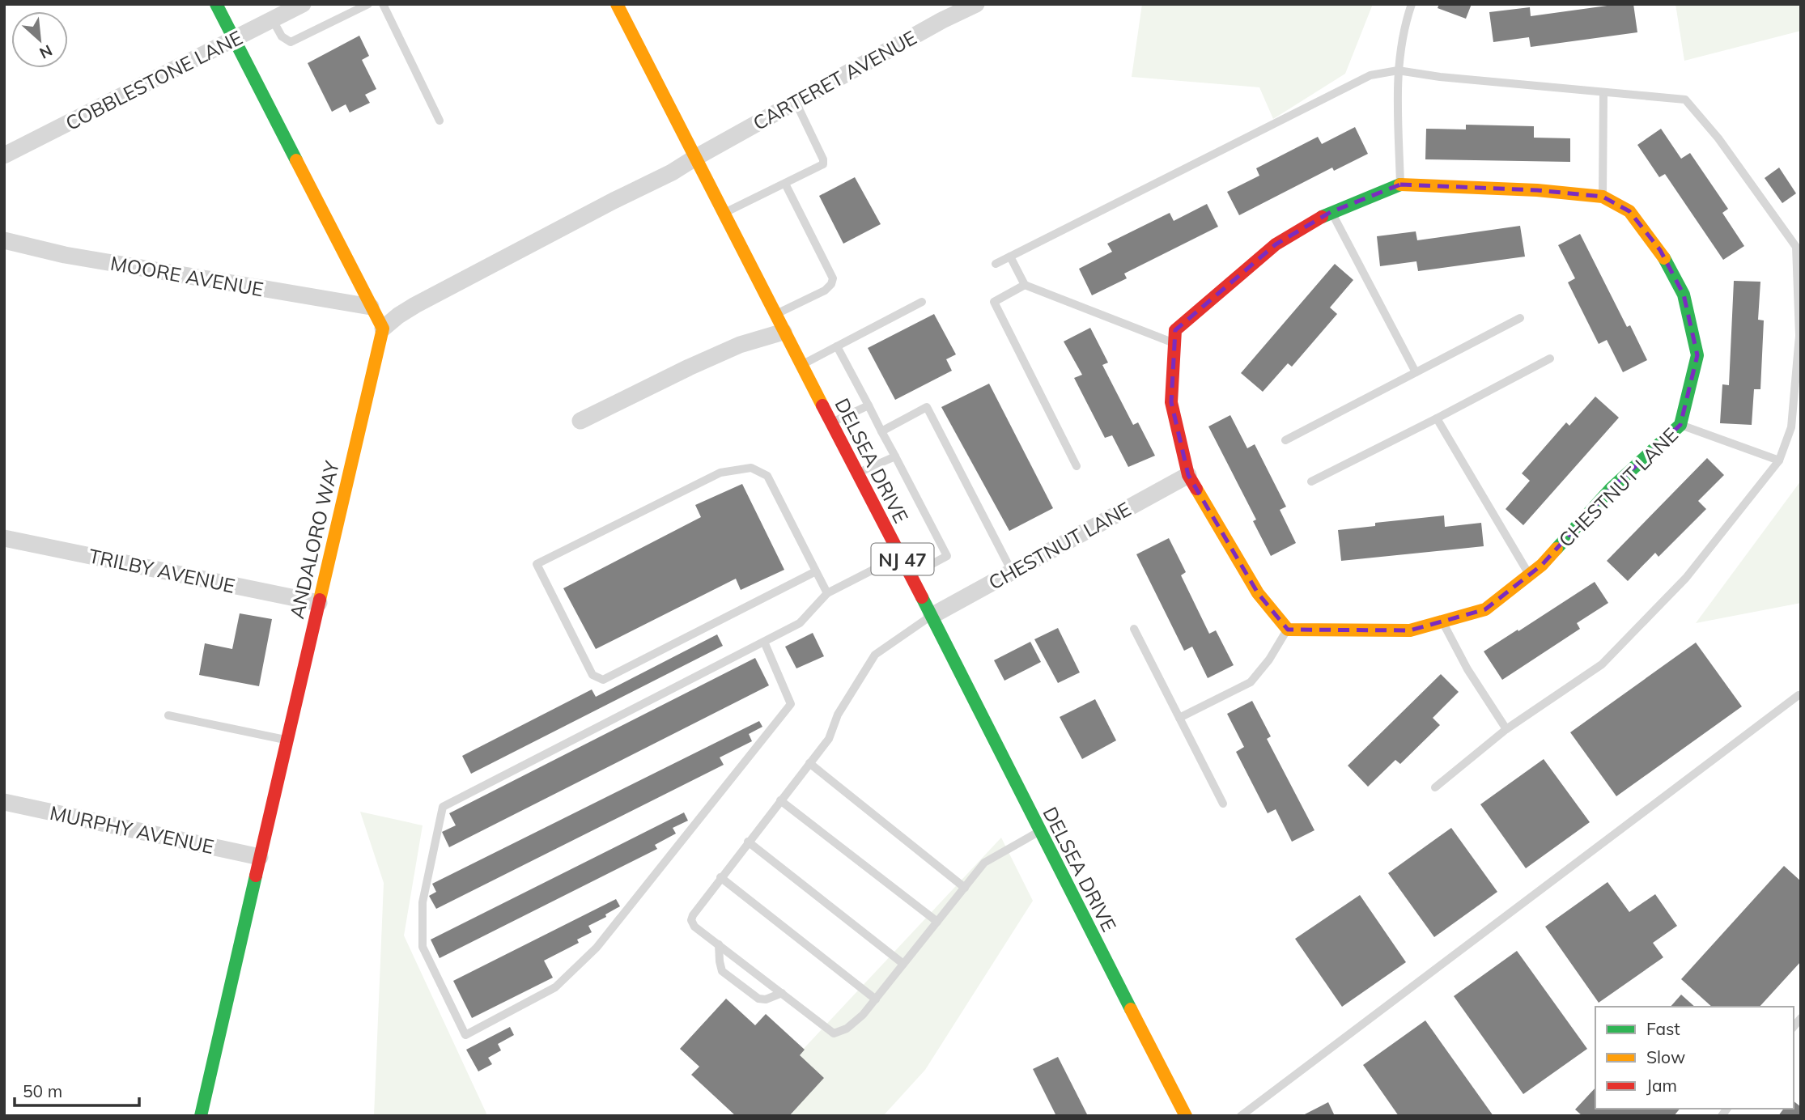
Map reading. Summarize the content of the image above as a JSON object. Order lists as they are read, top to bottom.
{
  "streets": {
    "street": [
      "COBBLESTONE LANE",
      "CARTERET AVENUE",
      "MOORE AVENUE",
      "DELSEA DRIVE",
      "CHESTNUT LANE",
      "ANDALORO WAY",
      "NJ 47",
      "TRILBY AVENUE",
      "MURPHY AVENUE"
    ]
  },
  "crossings": [
    ["CARTERET AVENUE", "DELSEA DRIVE"],
    ["DELSEA DRIVE", "CHESTNUT LANE"],
    ["ANDALORO WAY", "TRILBY AVENUE"],
    ["ANDALORO WAY", "MURPHY AVENUE"]
  ],
  "legend": ["Fast", "Slow", "Jam"],
  "scale_bar": "50 m",
  "north": "bottom right"
}
